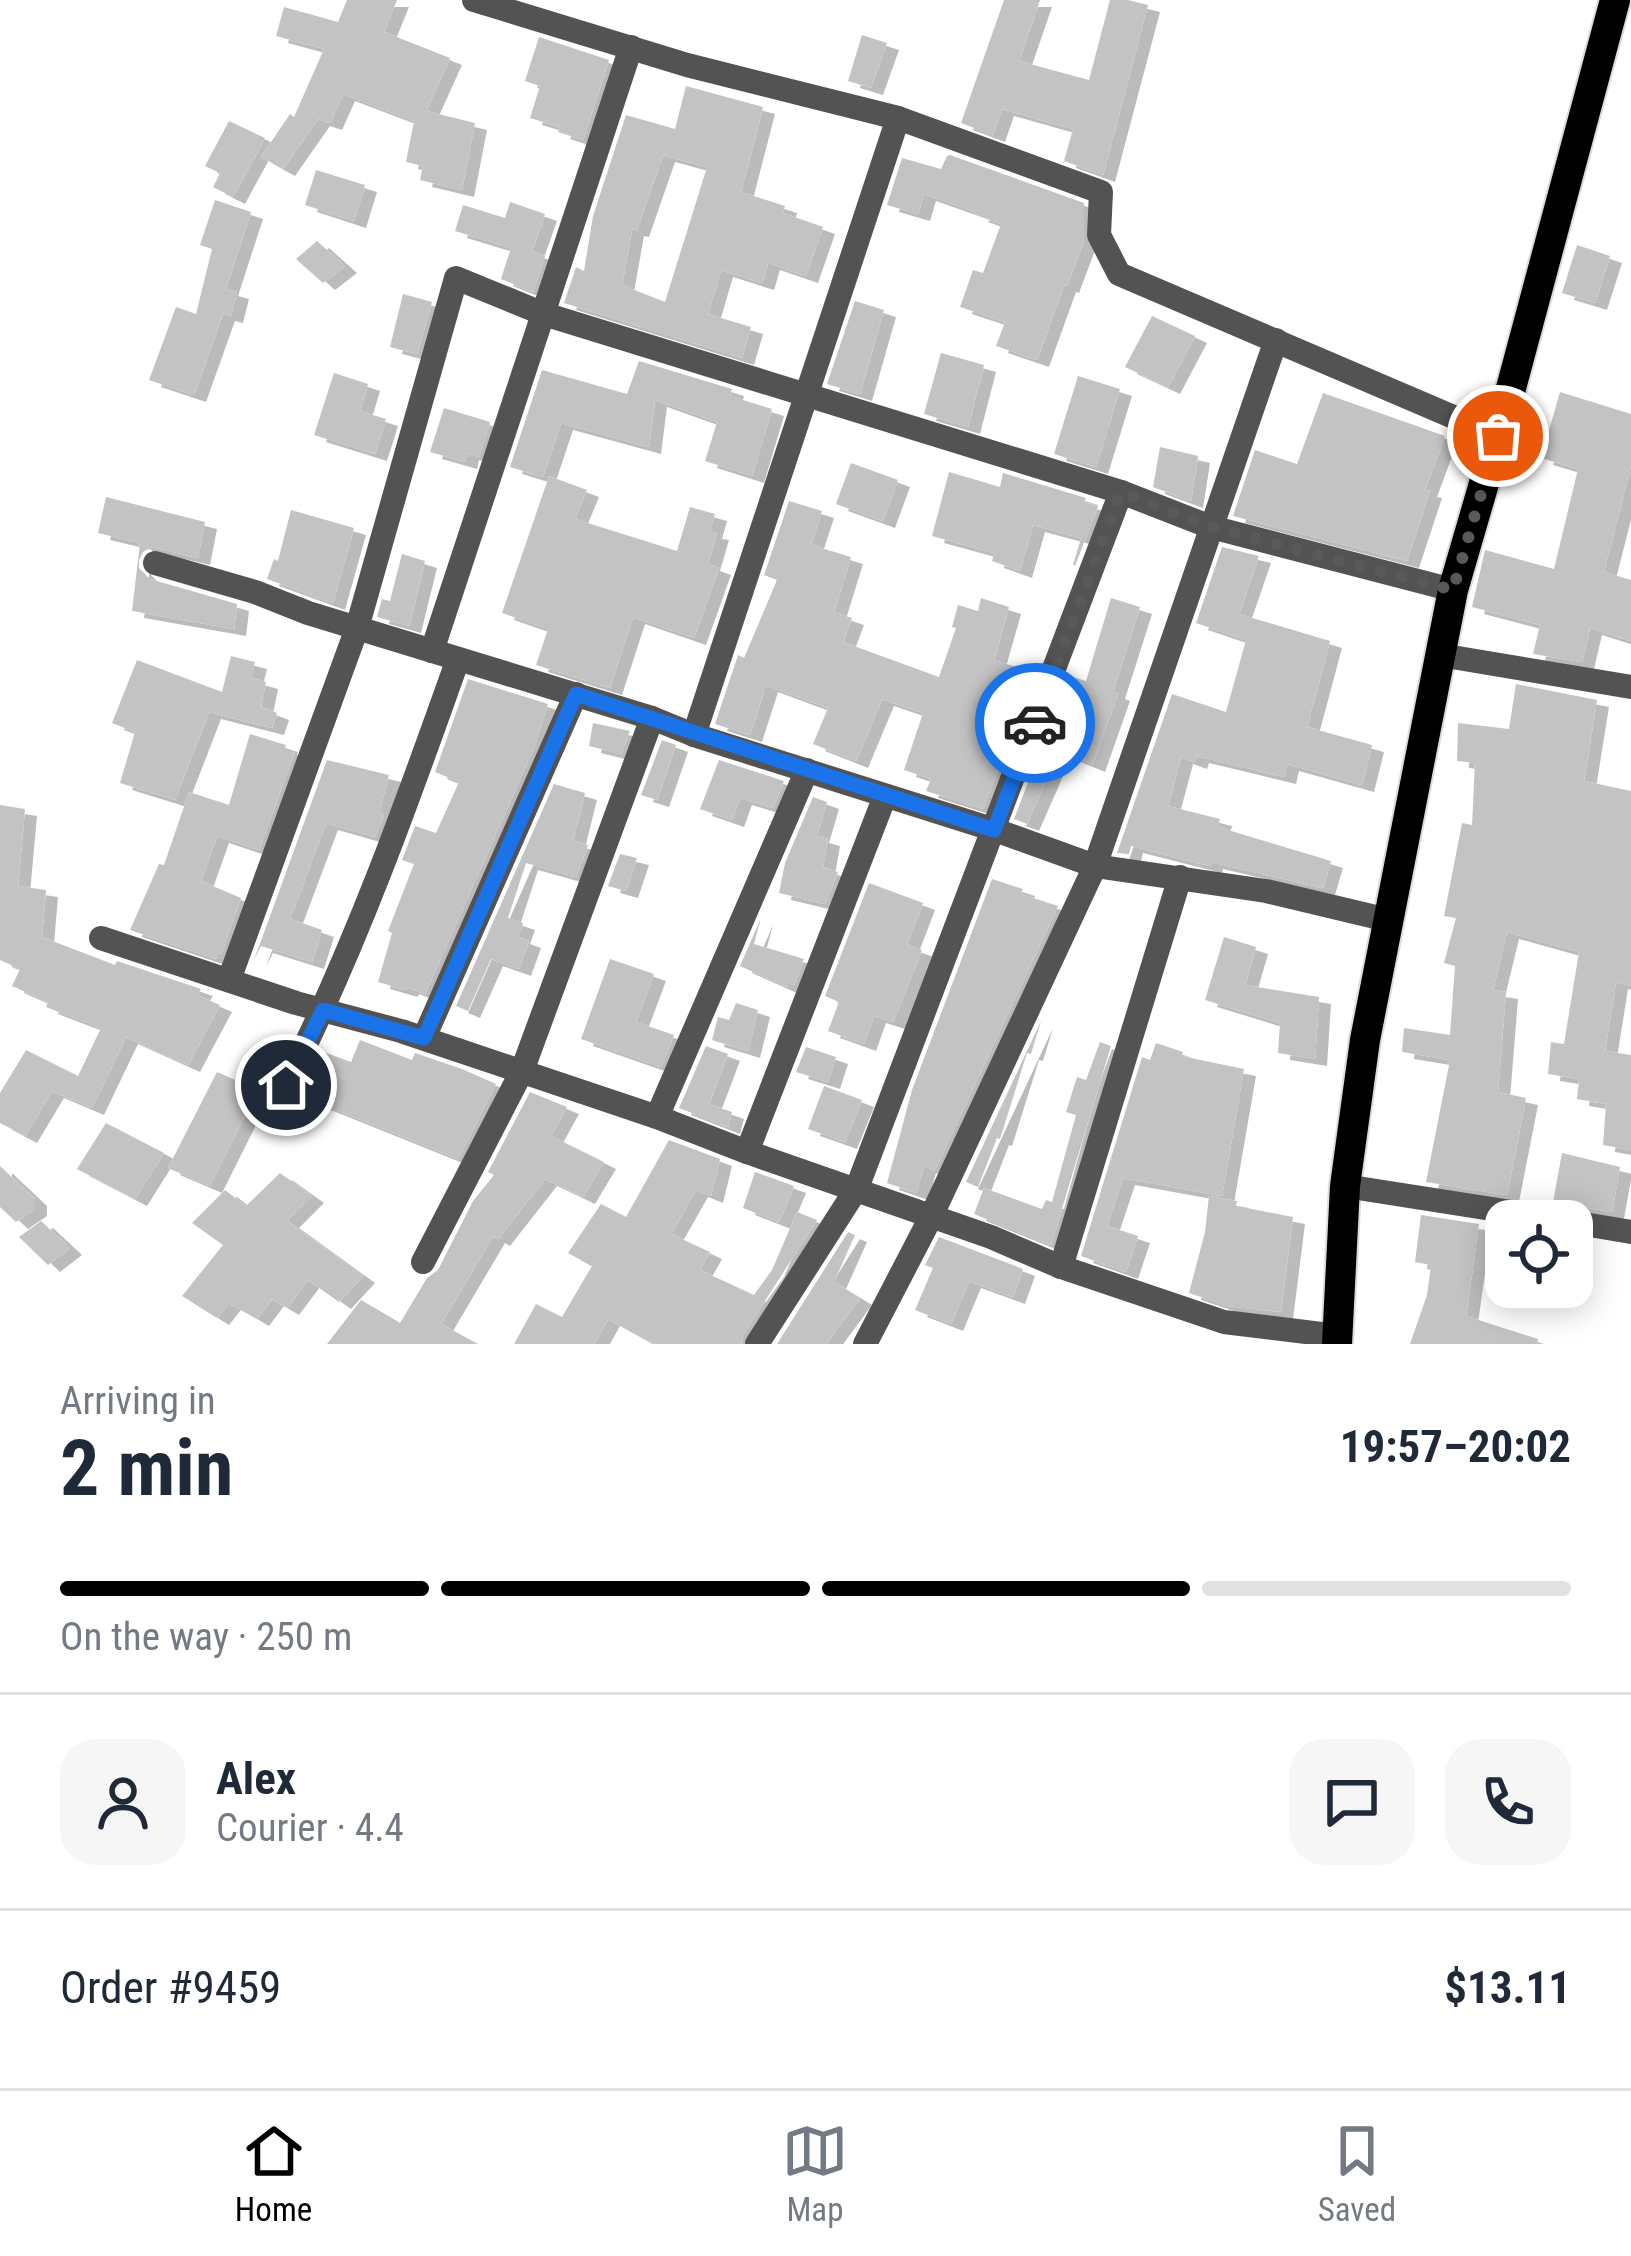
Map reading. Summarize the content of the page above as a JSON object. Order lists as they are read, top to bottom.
{
  "page": {
    "heading": ["2 min", "Arriving in", "19:57–20:02"],
    "panel": [
      "Alex",
      "Courier · 4.4",
      "Order #9459",
      "$13.11"
    ],
    "bar": "On the way · 250 m",
    "tabs": ["Home", "Map", "Saved"]
  }
}
